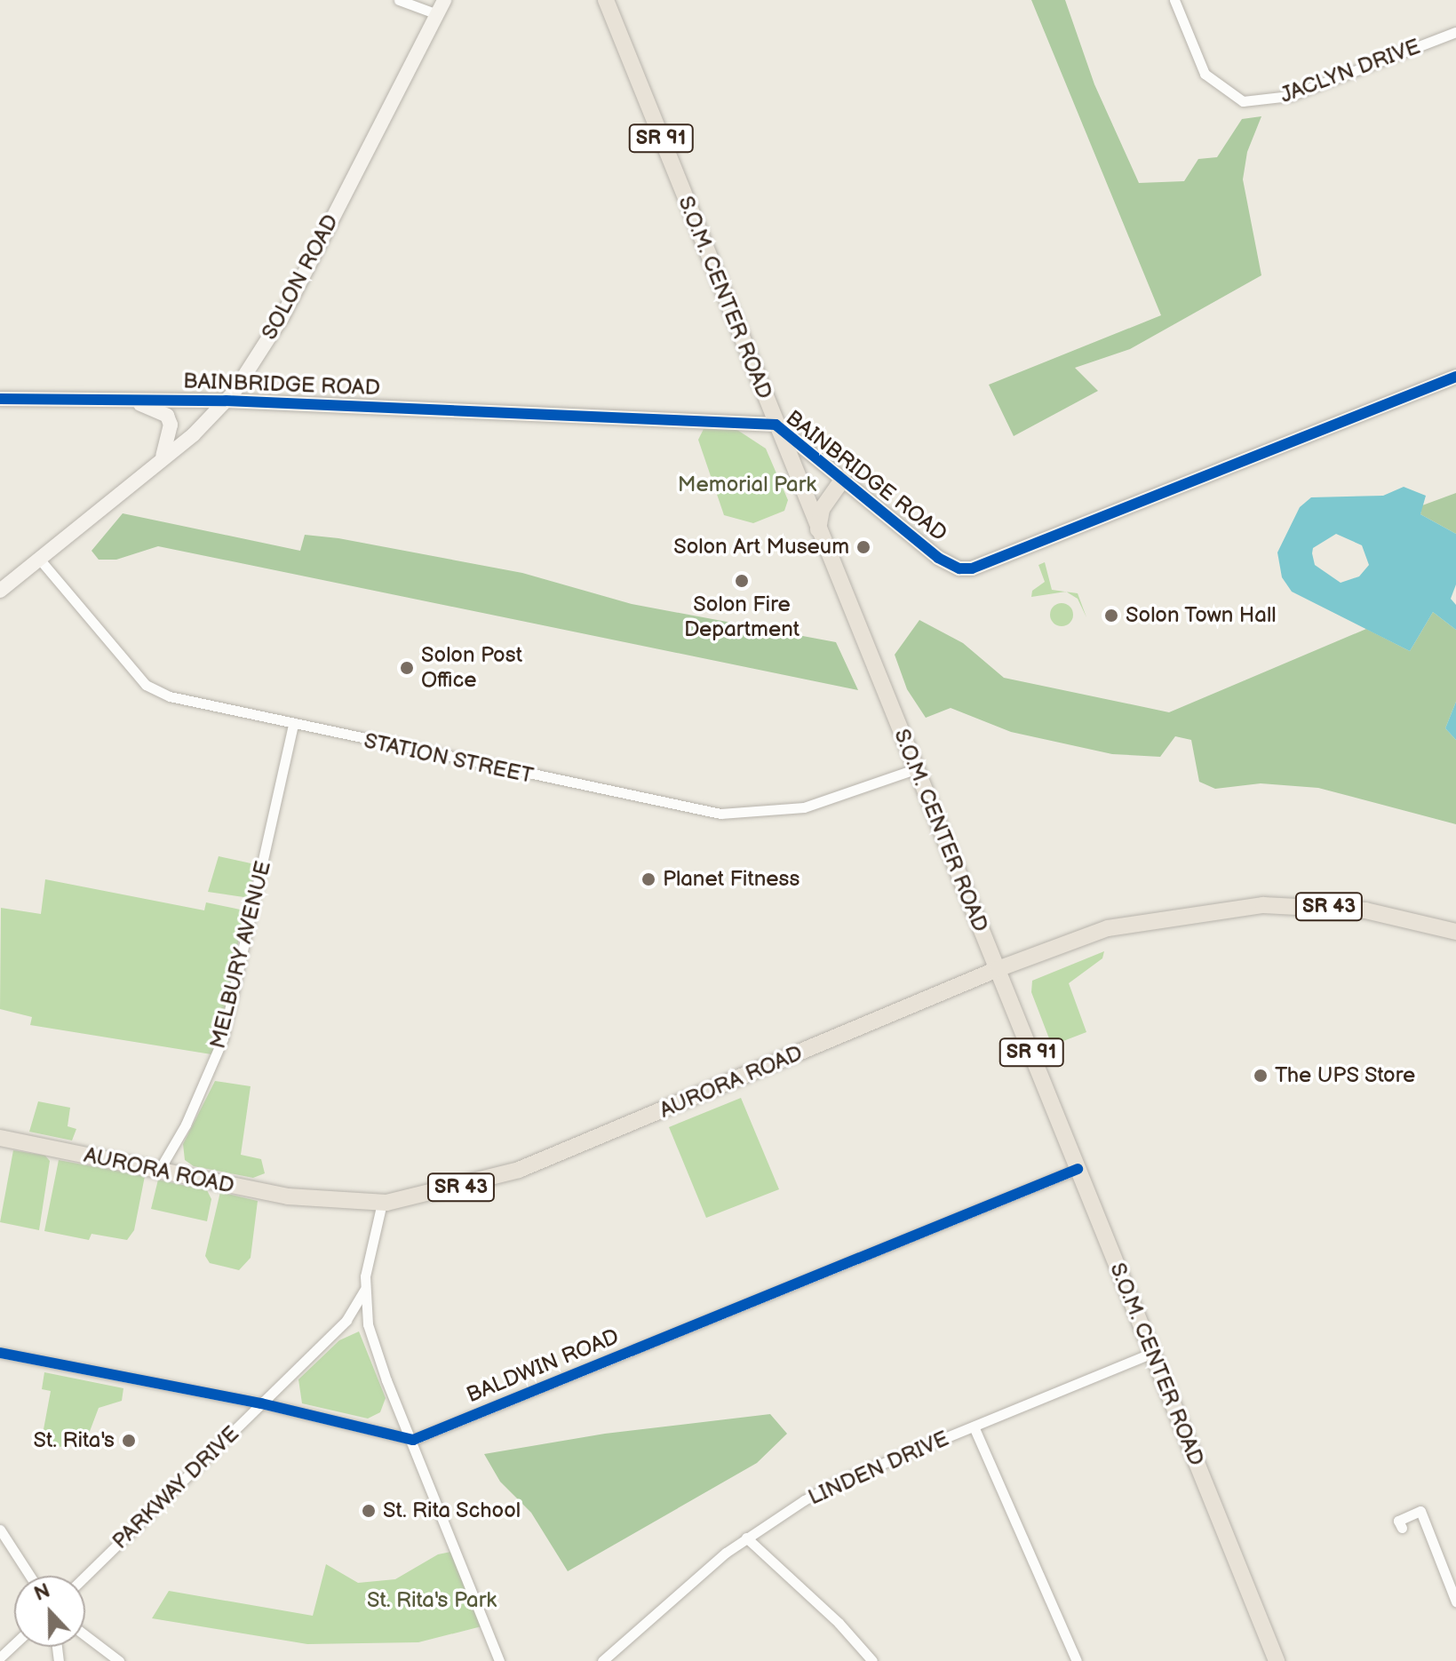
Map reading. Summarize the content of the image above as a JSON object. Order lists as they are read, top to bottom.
{
  "streets": {
    "main road": [
      "SR 91",
      "S.O.M. CENTER ROAD",
      "SR 43",
      "AURORA ROAD"
    ],
    "street": [
      "JACLYN DRIVE",
      "SOLON ROAD",
      "BAINBRIDGE ROAD",
      "STATION STREET",
      "MELBURY AVENUE",
      "BALDWIN ROAD",
      "LINDEN DRIVE",
      "PARKWAY DRIVE"
    ]
  },
  "crossings": [
    ["SOLON ROAD", "BAINBRIDGE ROAD"],
    ["SOLON ROAD", "STATION STREET"],
    ["S.O.M. CENTER ROAD", "BAINBRIDGE ROAD"],
    ["S.O.M. CENTER ROAD", "STATION STREET"],
    ["S.O.M. CENTER ROAD", "AURORA ROAD"],
    ["S.O.M. CENTER ROAD", "BALDWIN ROAD"],
    ["S.O.M. CENTER ROAD", "LINDEN DRIVE"],
    ["STATION STREET", "MELBURY AVENUE"],
    ["MELBURY AVENUE", "AURORA ROAD"]
  ],
  "parks": ["Memorial Park", "St. Rita's Park"],
  "places": [
    "Solon Art Museum",
    "Solon Fire Department",
    "Solon Town Hall",
    "Solon Post Office",
    "Planet Fitness",
    "The UPS Store",
    "St. Rita's",
    "St. Rita School"
  ],
  "north": "top"
}
